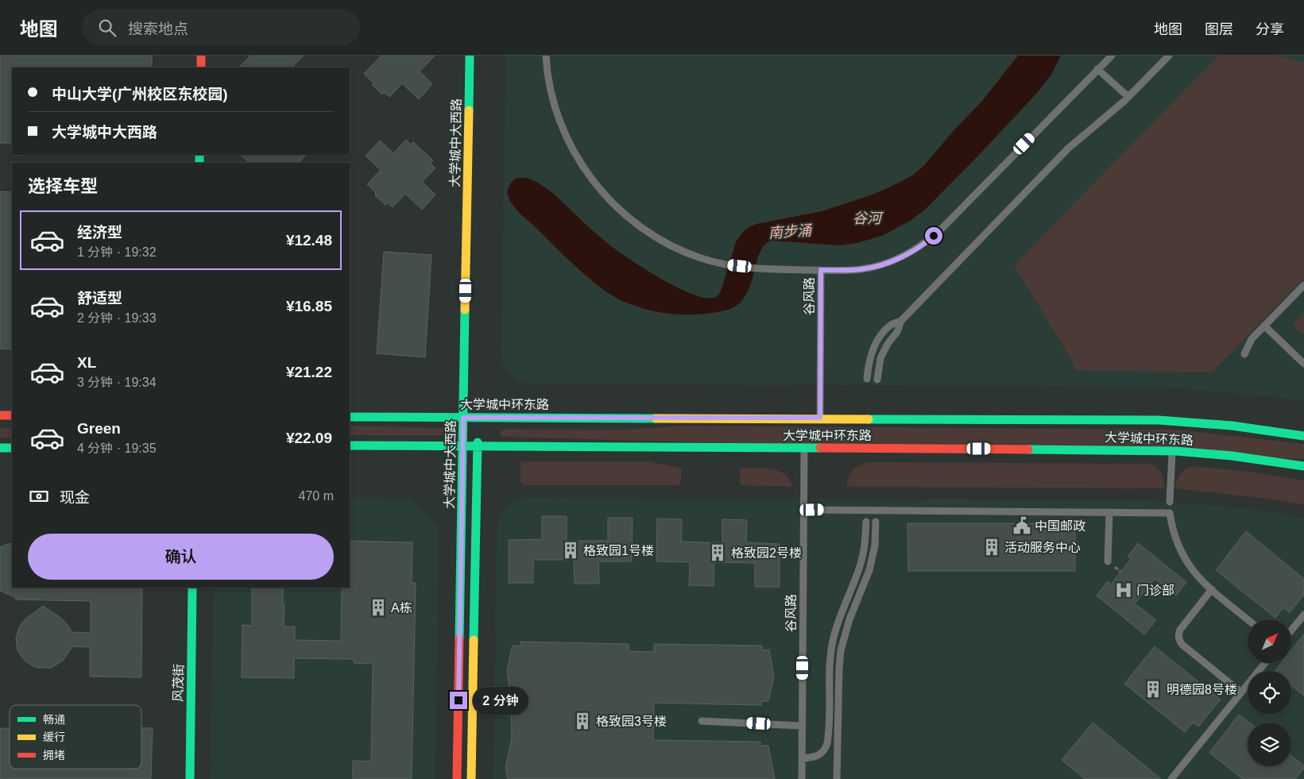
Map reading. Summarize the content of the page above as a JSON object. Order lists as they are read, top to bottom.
{
  "streets": {
    "main road": ["大学城中大西路", "大学城中环东路", "风茂街"],
    "lane": ["谷风路"]
  },
  "crossings": [
    ["大学城中大西路", "大学城中环东路"],
    ["谷风路", "大学城中环东路"]
  ],
  "water": ["谷河", "南步涌"],
  "places": {
    "public building": ["中国邮政"],
    "building": [
      "活动服务中心",
      "格致园1号楼",
      "格致园2号楼",
      "A栋",
      "明德园8号楼",
      "格致园3号楼"
    ],
    "hospital": ["门诊部"]
  },
  "legend": ["畅通", "缓行", "拥堵"],
  "north": "top right",
  "page": {
    "header": "地图",
    "search": "搜索地点",
    "nav": ["地图", "图层", "分享"],
    "banner": ["中山大学(广州校区东校园)", "大学城中大西路"],
    "heading": "选择车型",
    "list": [
      {
        "name": "经济型",
        "note": "1 分钟 · 19:32",
        "value": "¥12.48"
      },
      {
        "name": "舒适型",
        "note": "2 分钟 · 19:33",
        "value": "¥16.85"
      },
      {
        "name": "XL",
        "note": "3 分钟 · 19:34",
        "value": "¥21.22"
      },
      {
        "name": "Green",
        "note": "4 分钟 · 19:35",
        "value": "¥22.09"
      }
    ],
    "pay": ["现金", "470 m"],
    "buttons": "确认",
    "bubble": "2 分钟"
  }
}
